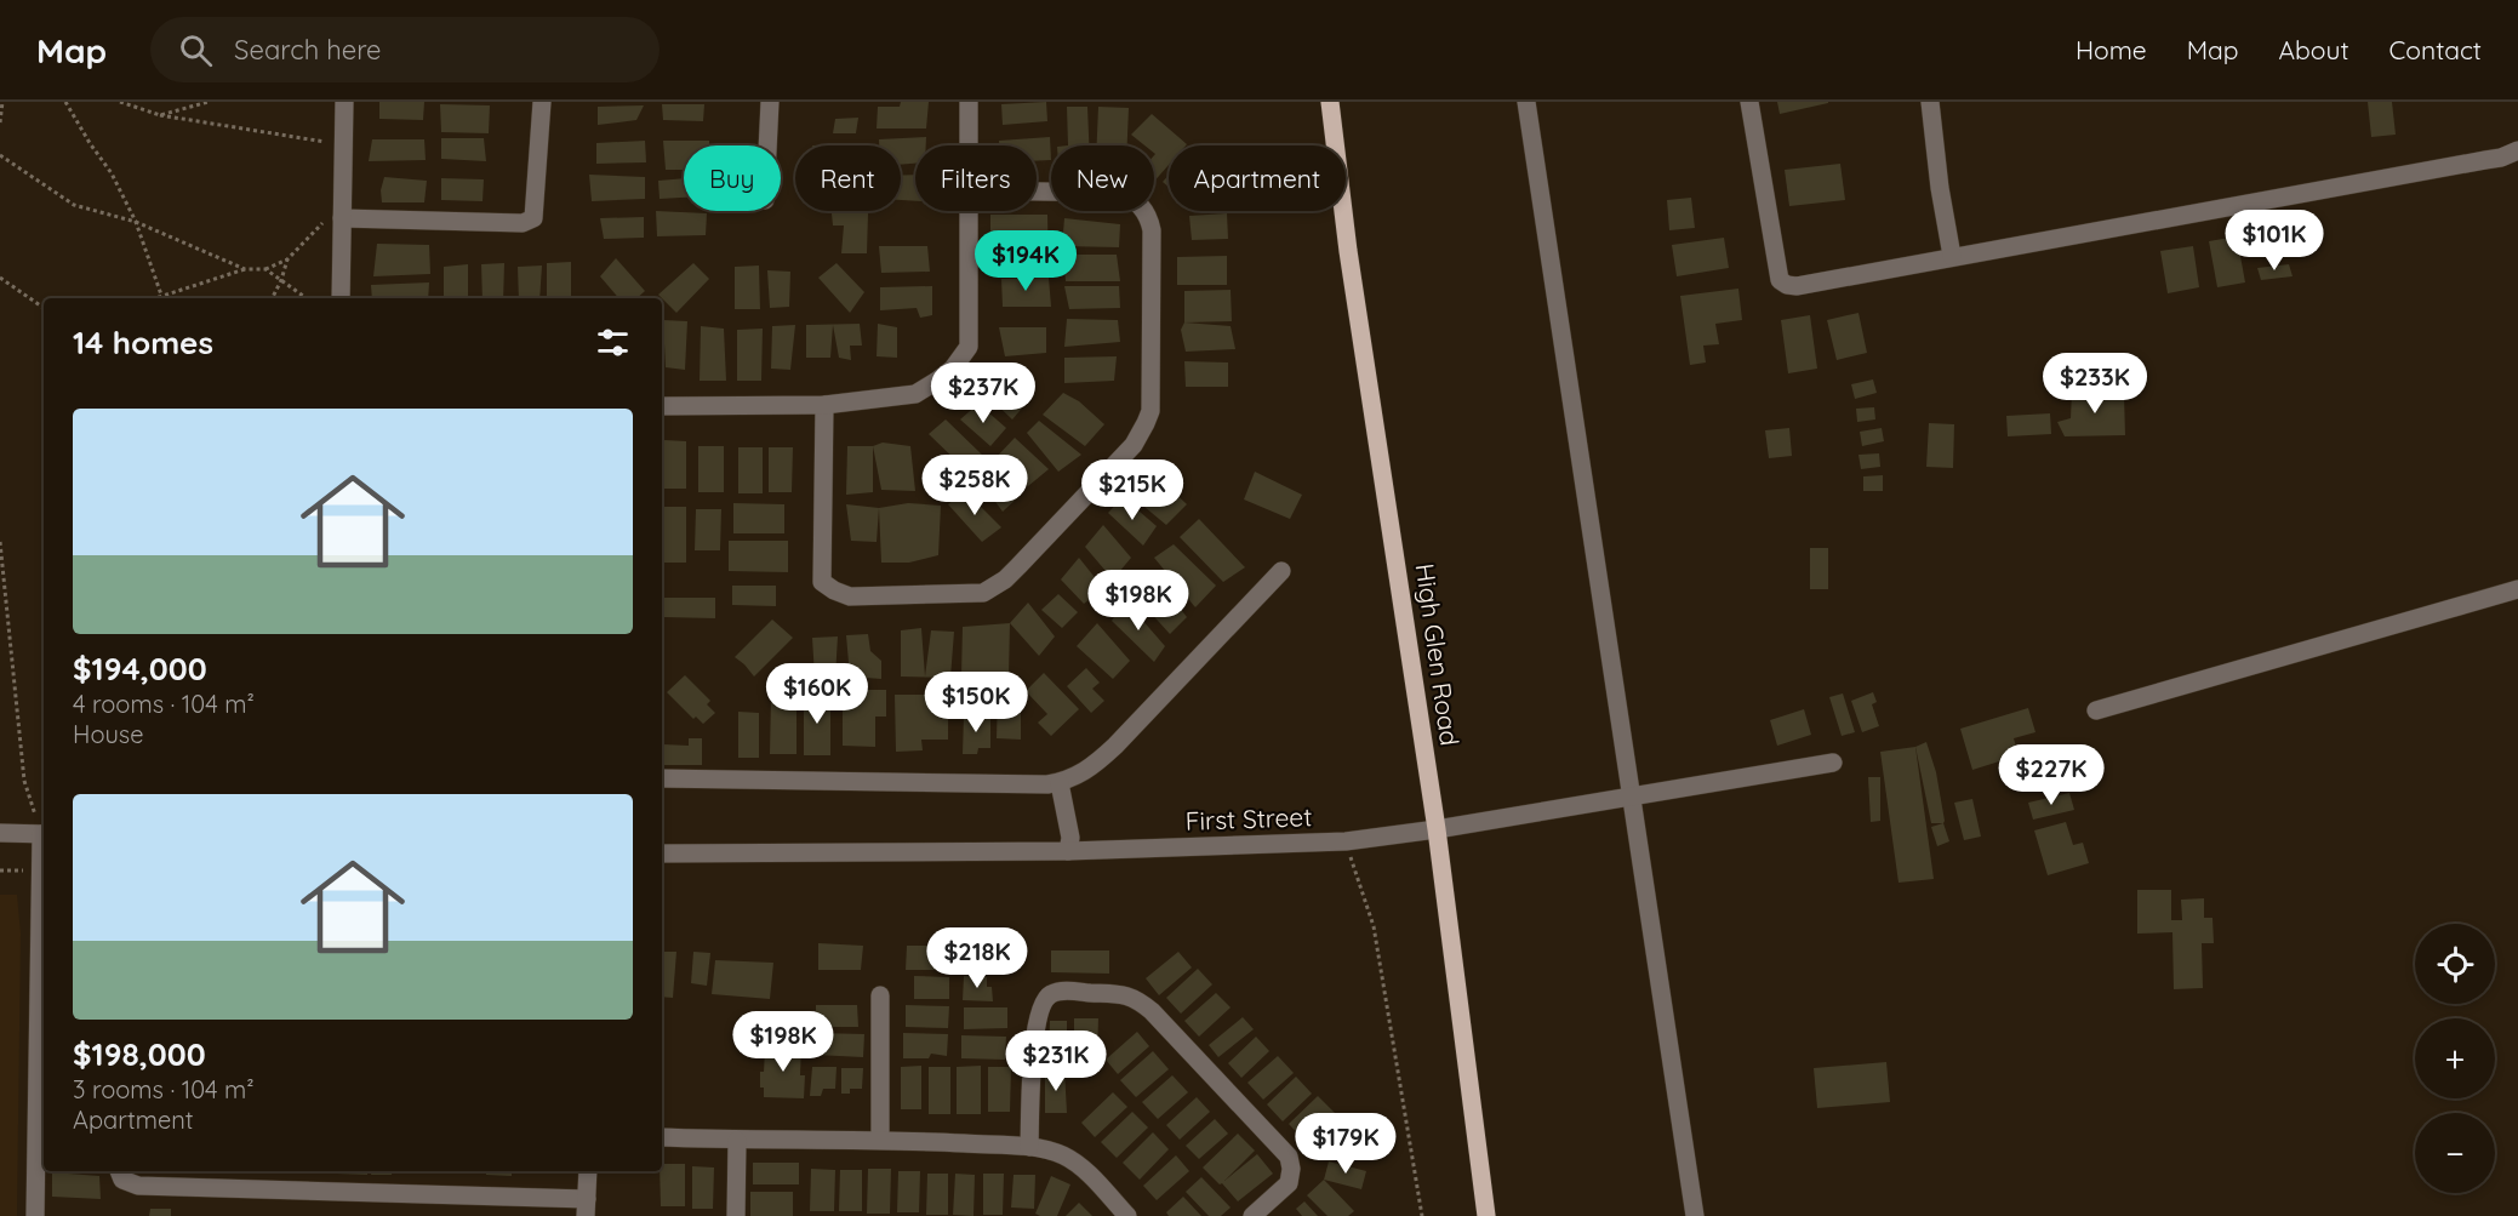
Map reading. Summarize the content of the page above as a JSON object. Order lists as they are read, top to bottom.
{
  "streets": {
    "main road": ["High Glen Road"],
    "street": ["First Street"]
  },
  "crossings": [
    ["High Glen Road", "First Street"]
  ],
  "page": {
    "header": "Map",
    "search": "Search here",
    "nav": [
      "Home",
      "Map",
      "About",
      "Contact"
    ],
    "chip": [
      "Buy",
      "Rent",
      "Filters",
      "New",
      "Apartment"
    ],
    "price": [
      "$101K",
      "$194K",
      "$233K",
      "$237K",
      "$258K",
      "$215K",
      "$198K",
      "$160K",
      "$150K",
      "$227K",
      "$218K",
      "$198K",
      "$231K",
      "$179K"
    ],
    "heading": "14 homes",
    "list": [
      {
        "name": "$194,000",
        "note": "4 rooms · 104 m² · House"
      },
      {
        "name": "$198,000",
        "note": "3 rooms · 104 m² · Apartment"
      }
    ],
    "map_buttons": ["+", "−"]
  }
}
